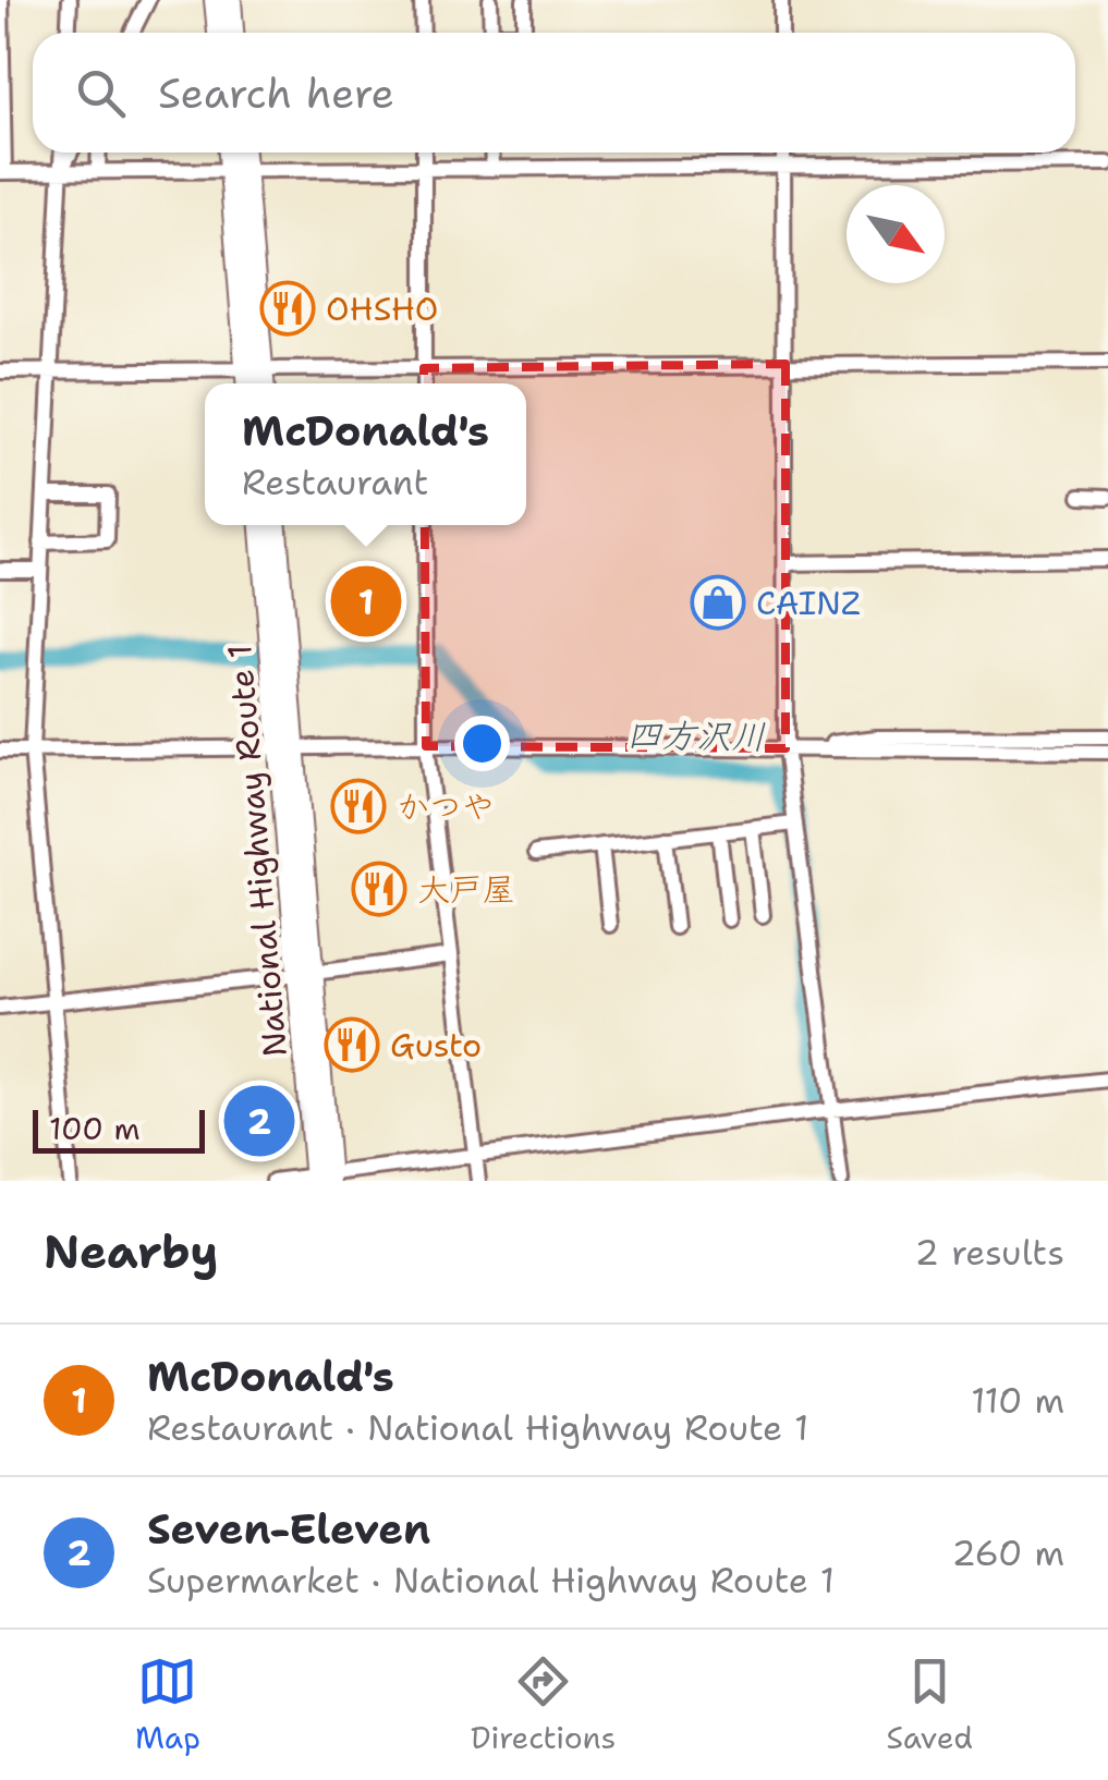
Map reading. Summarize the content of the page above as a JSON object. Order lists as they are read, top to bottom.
{
  "streets": {
    "highway": ["National Highway Route 1"]
  },
  "water": ["四方沢川"],
  "places": {
    "restaurant": [
      "OHSHO",
      "かつや",
      "大戸屋",
      "Gusto"
    ],
    "shop": ["CAINZ"]
  },
  "scale_bar": "100 m",
  "north": "bottom right",
  "page": {
    "search": "Search here",
    "popup": ["McDonald's", "Restaurant"],
    "pins": ["1", "2"],
    "scale": "100 m",
    "heading": ["Nearby", "2 results"],
    "list": [
      {
        "mark": "1",
        "name": "McDonald's",
        "note": "Restaurant · National Highway Route 1",
        "value": "110 m"
      },
      {
        "mark": "2",
        "name": "Seven-Eleven",
        "note": "Supermarket · National Highway Route 1",
        "value": "260 m"
      }
    ],
    "nav": ["Map", "Directions", "Saved"]
  }
}
